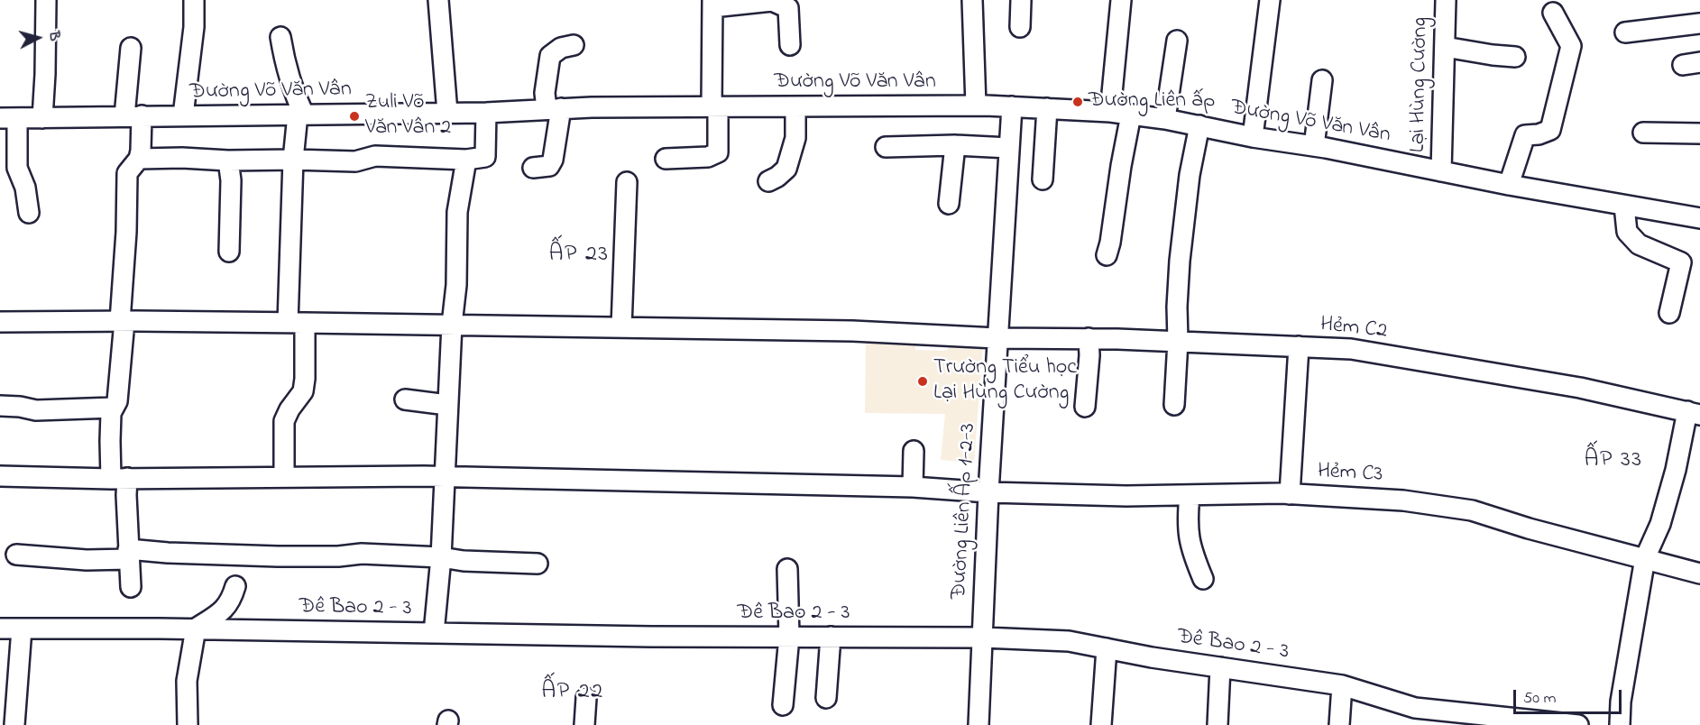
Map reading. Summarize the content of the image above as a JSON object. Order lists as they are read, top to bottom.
{
  "streets": {
    "street": [
      "Đường Võ Văn Vân",
      "Lại Hùng Cường",
      "Hẻm C2",
      "Hẻm C3",
      "Đường Liên Ấp 1-2-3",
      "Đê Bao 2 - 3"
    ]
  },
  "crossings": [
    ["Đường Võ Văn Vân", "Lại Hùng Cường"],
    ["Đường Võ Văn Vân", "Đường Liên Ấp 1-2-3"],
    ["Hẻm C2", "Đường Liên Ấp 1-2-3"],
    ["Hẻm C3", "Đường Liên Ấp 1-2-3"],
    ["Đường Liên Ấp 1-2-3", "Đê Bao 2 - 3"]
  ],
  "districts": ["ẤP 23", "ẤP 33", "ẤP 22"],
  "places": ["Đường Liên ấp", "Zuli Võ Văn Vân 2", "Trường Tiểu học Lại Hùng Cường"],
  "scale_bar": "50 m",
  "north": "right"
}
